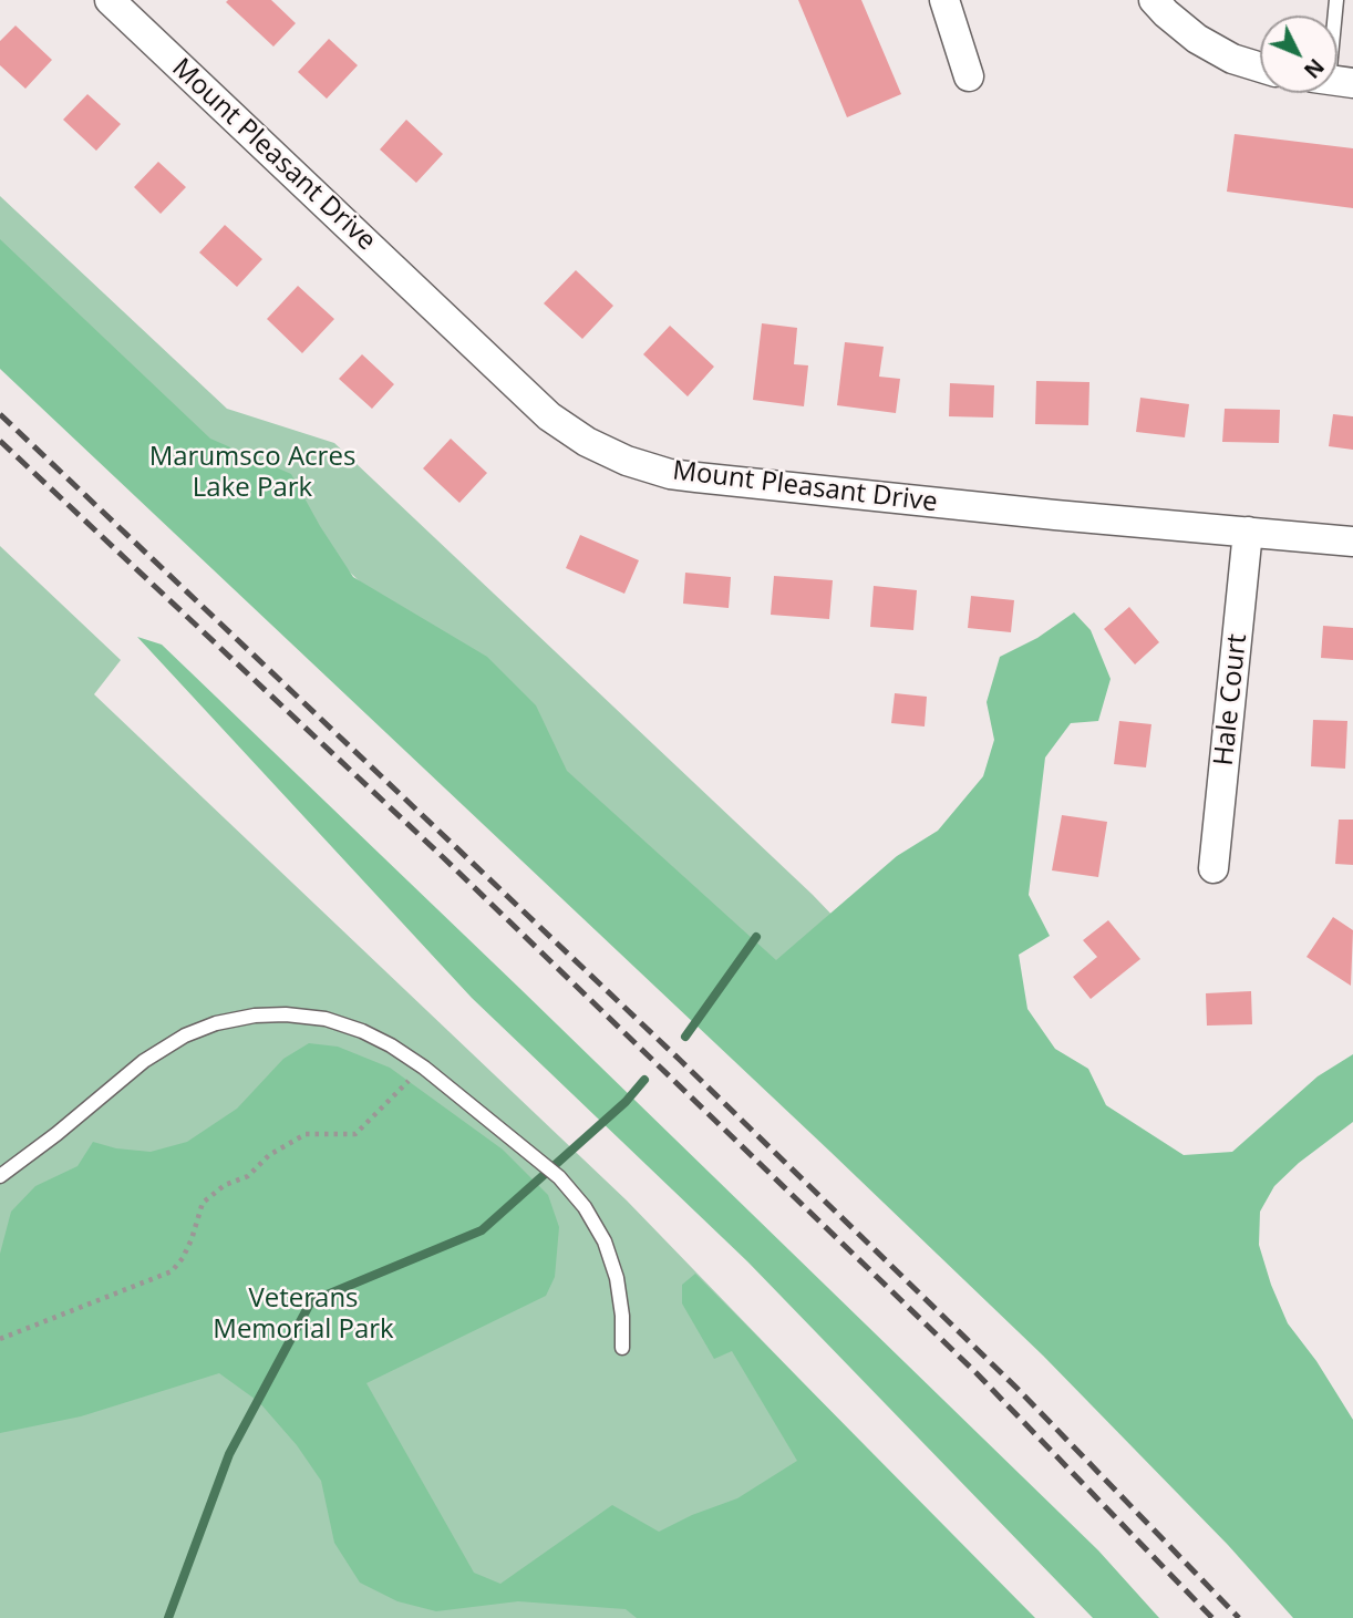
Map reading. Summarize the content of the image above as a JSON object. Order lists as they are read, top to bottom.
{
  "streets": {
    "street": ["Mount Pleasant Drive", "Hale Court"]
  },
  "crossings": [
    ["Mount Pleasant Drive", "Hale Court"]
  ],
  "parks": ["Marumsco Acres Lake Park", "Veterans Memorial Park"],
  "north": "bottom right"
}
